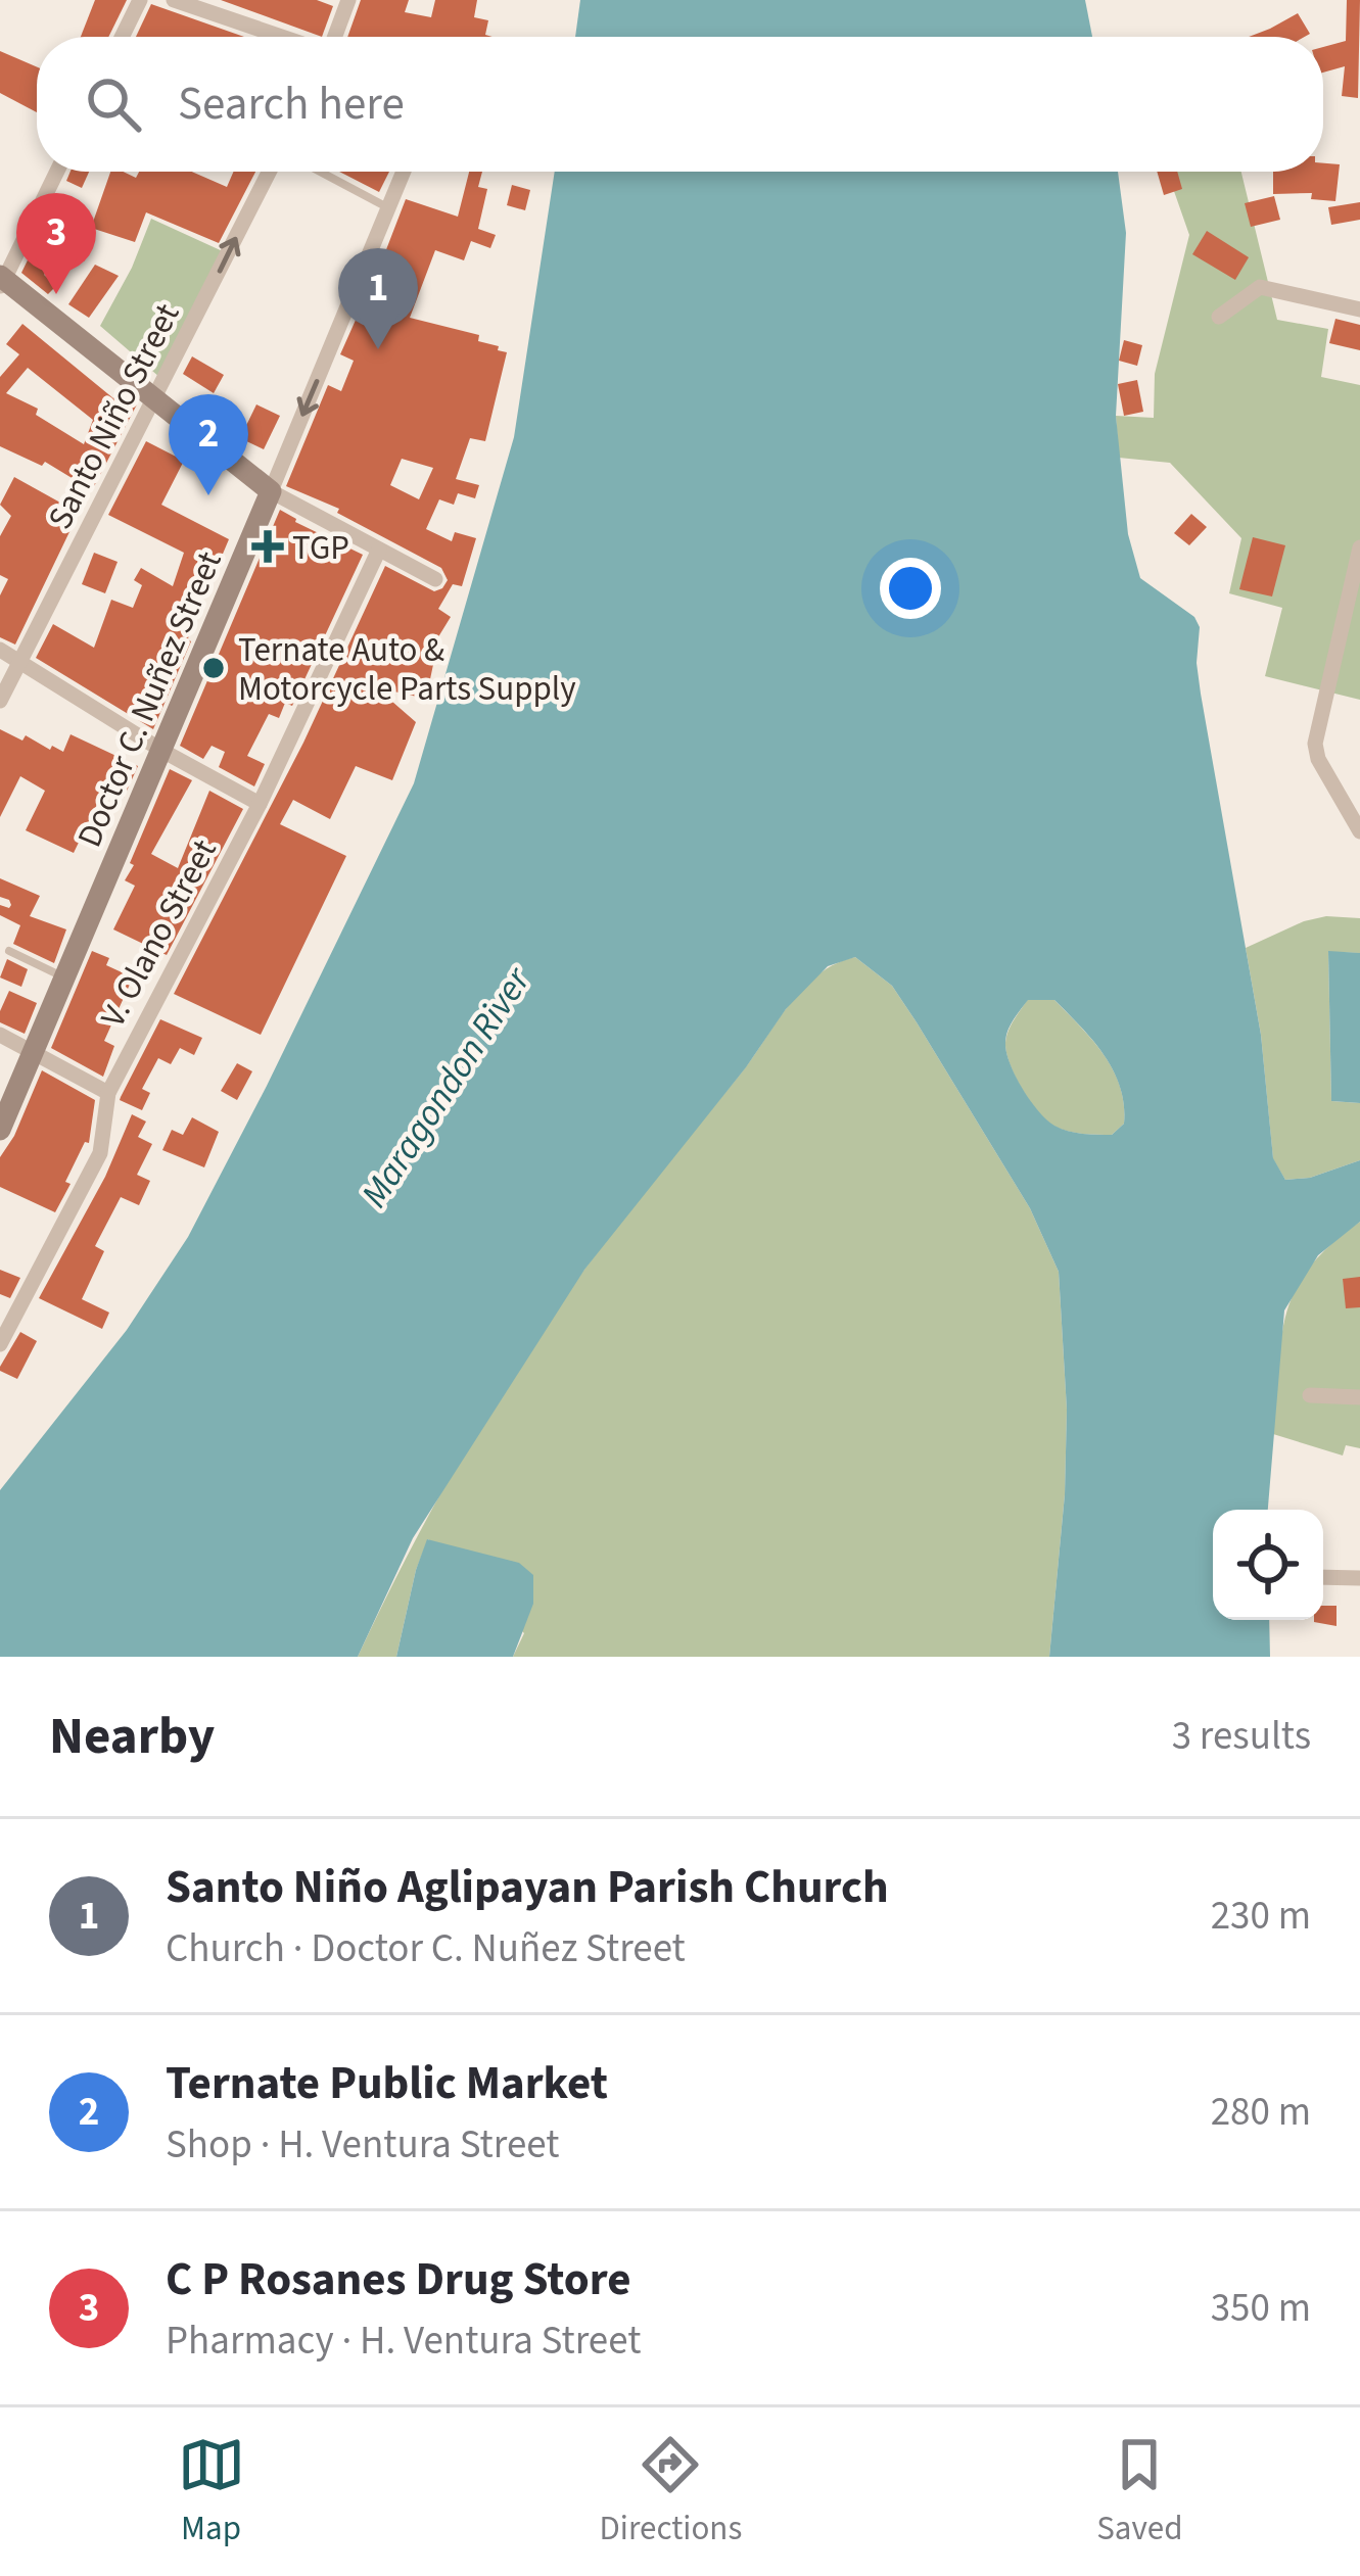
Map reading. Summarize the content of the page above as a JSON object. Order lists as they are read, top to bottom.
{
  "streets": {
    "main road": ["Doctor C. Nuñez Street"],
    "street": ["Santo Niño Street", "V. Olano Street"]
  },
  "one_way": ["Santo Niño Street"],
  "water": ["Maragondon River"],
  "places": {
    "health": ["TGP"],
    "other": ["Ternate Auto & Motorcycle Parts Supply"]
  },
  "page": {
    "search": "Search here",
    "pins": ["3", "1", "2"],
    "heading": ["Nearby", "3 results"],
    "list": [
      {
        "mark": "1",
        "name": "Santo Niño Aglipayan Parish Church",
        "note": "Church · Doctor C. Nuñez Street",
        "value": "230 m"
      },
      {
        "mark": "2",
        "name": "Ternate Public Market",
        "note": "Shop · H. Ventura Street",
        "value": "280 m"
      },
      {
        "mark": "3",
        "name": "C P Rosanes Drug Store",
        "note": "Pharmacy · H. Ventura Street",
        "value": "350 m"
      }
    ],
    "nav": ["Map", "Directions", "Saved"]
  }
}
